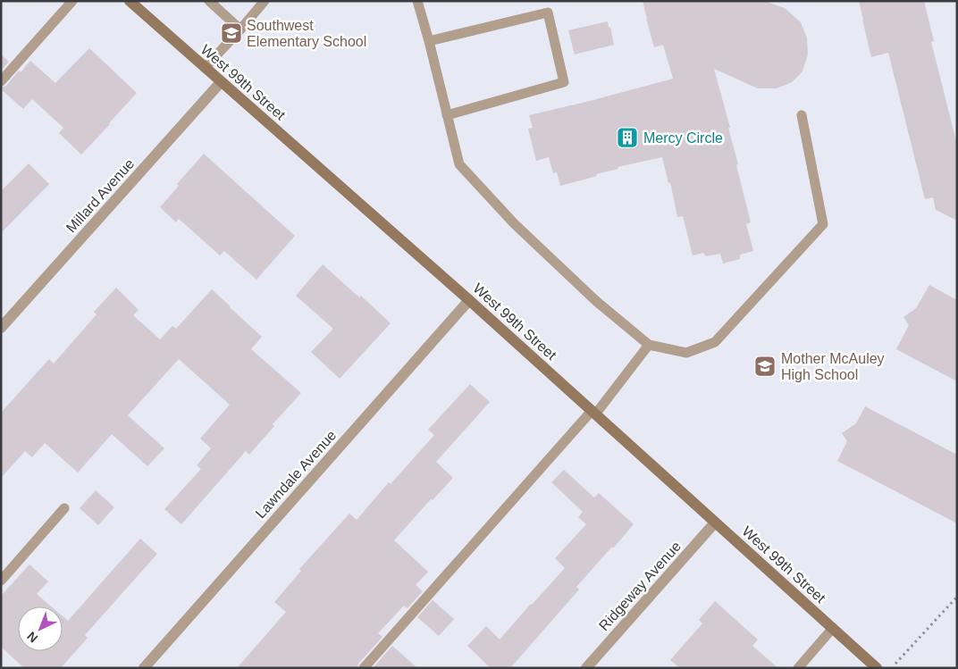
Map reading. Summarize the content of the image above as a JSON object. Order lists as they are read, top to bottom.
{
  "streets": {
    "street": [
      "West 99th Street",
      "Millard Avenue",
      "Lawndale Avenue",
      "Ridgeway Avenue"
    ]
  },
  "crossings": [
    ["West 99th Street", "Millard Avenue"],
    ["West 99th Street", "Lawndale Avenue"],
    ["West 99th Street", "Ridgeway Avenue"]
  ],
  "places": {
    "school or university": ["Southwest Elementary School", "Mother McAuley High School"],
    "building": ["Mercy Circle"]
  },
  "north": "bottom left"
}
